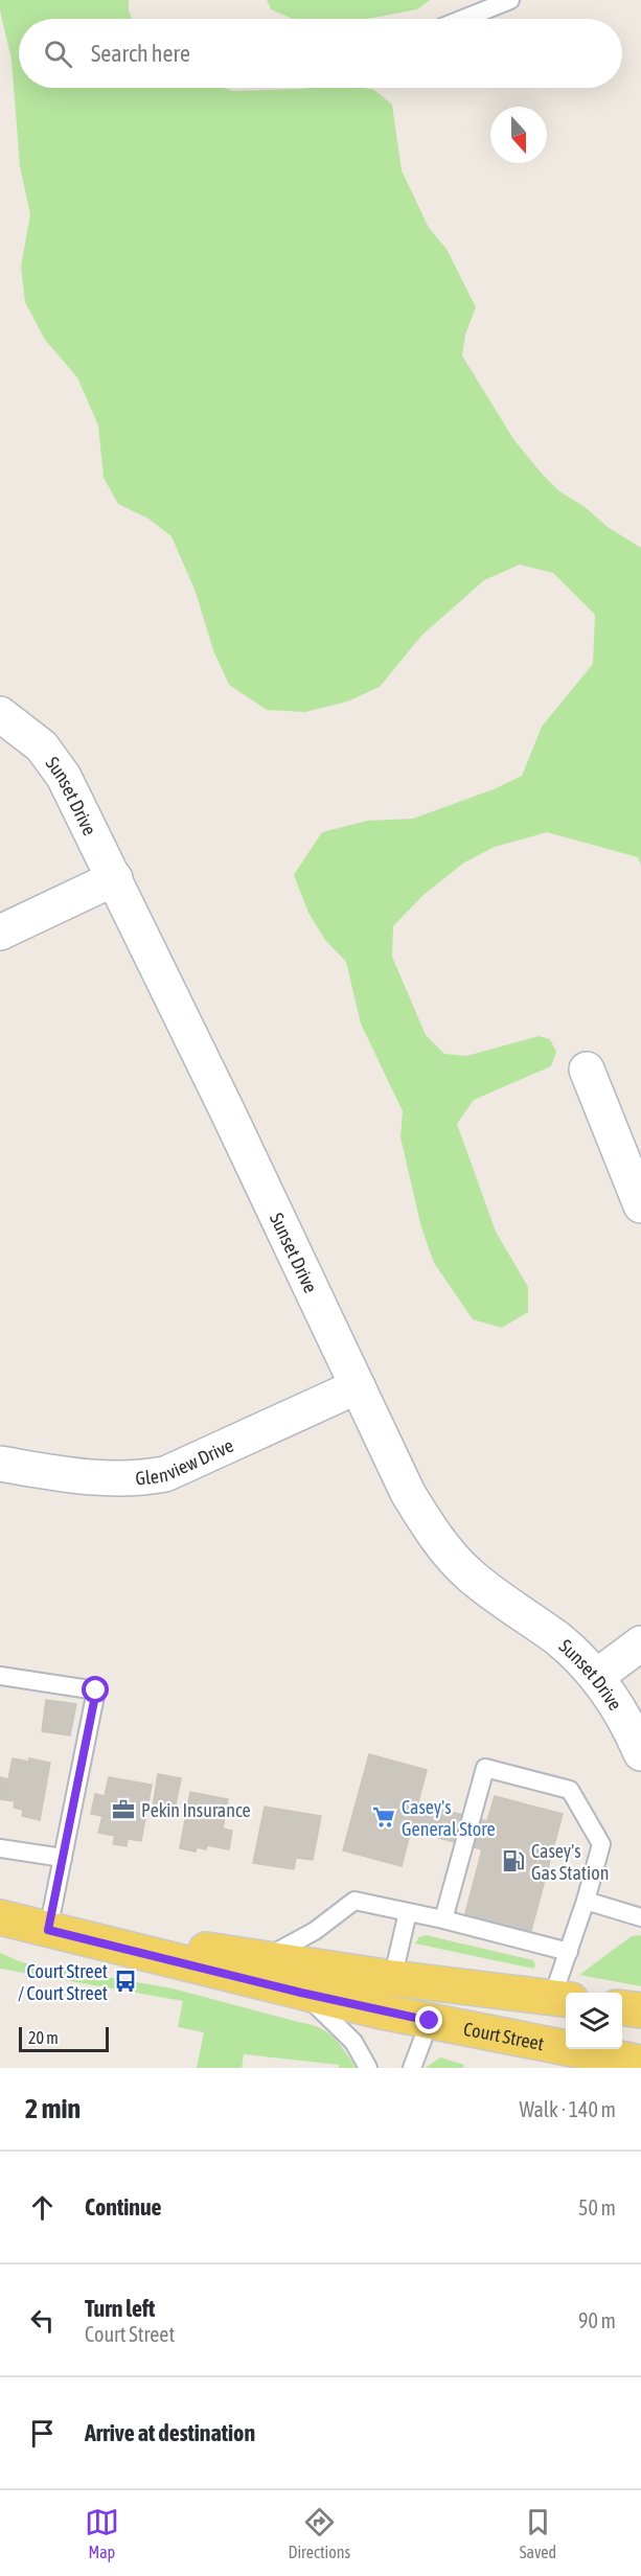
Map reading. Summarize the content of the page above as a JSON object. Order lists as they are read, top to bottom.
{
  "streets": {
    "main road": ["Court Street"],
    "street": ["Sunset Drive", "Glenview Drive"]
  },
  "crossings": [
    ["Sunset Drive", "Glenview Drive"]
  ],
  "places": {
    "office": ["Pekin Insurance"],
    "supermarket": ["Casey's General Store"],
    "fuel station": ["Casey's Gas Station"],
    "bus stop": ["Court Street / Court Street"]
  },
  "scale_bar": "20 m",
  "north": "bottom",
  "page": {
    "search": "Search here",
    "scale": "20 m",
    "heading": ["2 min", "Walk · 140 m"],
    "list": [
      ["Continue", "50 m"],
      ["Turn left", "Court Street", "90 m"],
      "Arrive at destination"
    ],
    "nav": ["Map", "Directions", "Saved"]
  }
}
